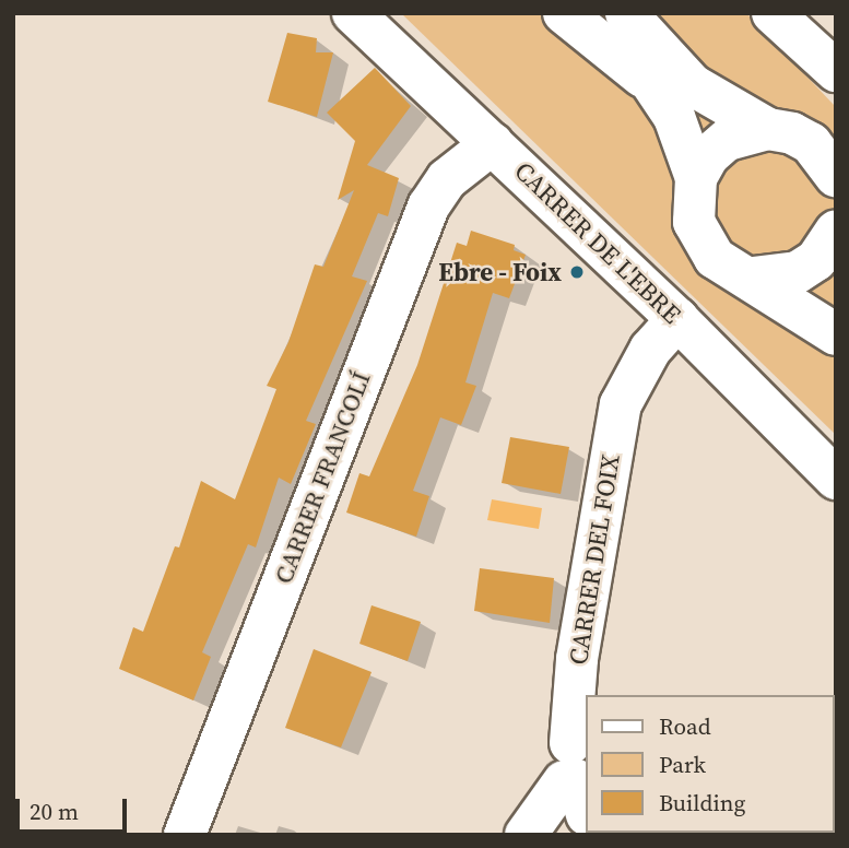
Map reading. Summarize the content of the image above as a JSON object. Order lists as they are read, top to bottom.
{
  "streets": {
    "street": ["CARRER DE L'EBRE", "CARRER FRANCOLÍ", "CARRER DEL FOIX"]
  },
  "crossings": [
    ["CARRER DE L'EBRE", "CARRER FRANCOLÍ"],
    ["CARRER DE L'EBRE", "CARRER DEL FOIX"]
  ],
  "places": ["Ebre - Foix"],
  "legend": ["Road", "Park", "Building"],
  "scale_bar": "20 m"
}
